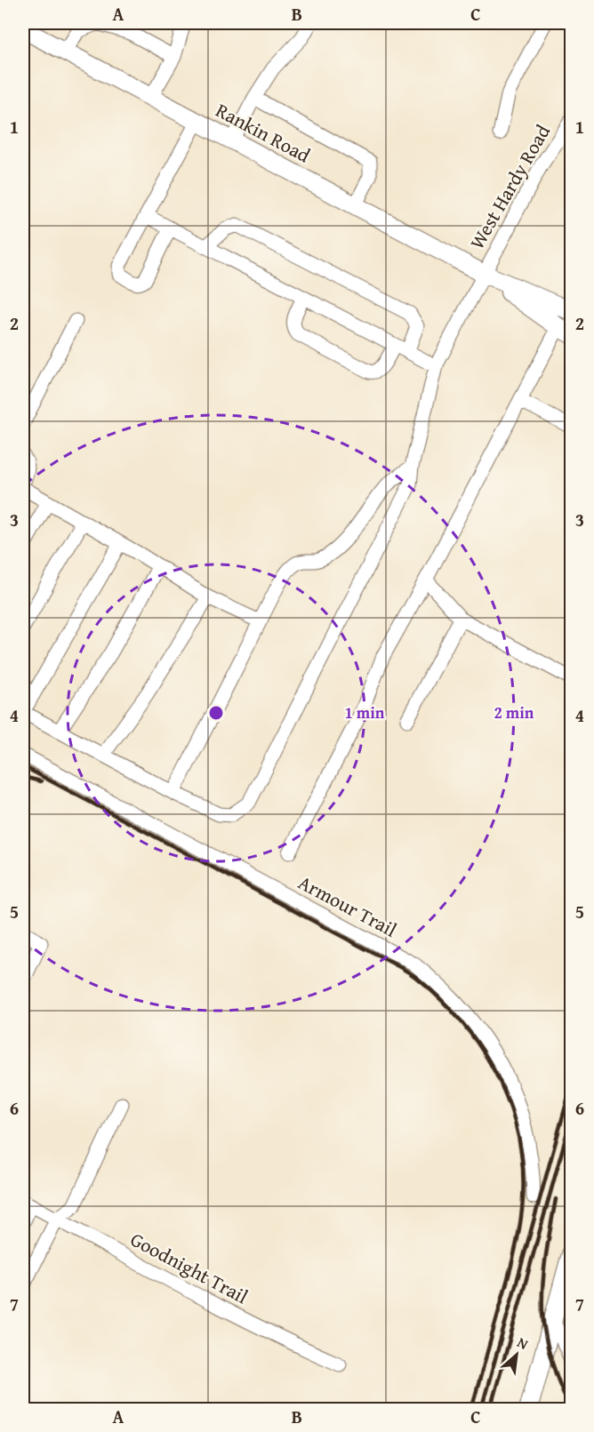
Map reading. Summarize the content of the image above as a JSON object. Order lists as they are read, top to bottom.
{
  "streets": {
    "main road": ["Rankin Road"],
    "street": ["West Hardy Road", "Armour Trail", "Goodnight Trail"]
  },
  "crossings": [
    ["Rankin Road", "West Hardy Road"]
  ],
  "north": "top right",
  "grid": {
    "columns": ["A", "B", "C"],
    "rows": [
      "1",
      "2",
      "3",
      "4",
      "5",
      "6",
      "7"
    ]
  },
  "rings": ["1 min", "2 min"]
}
